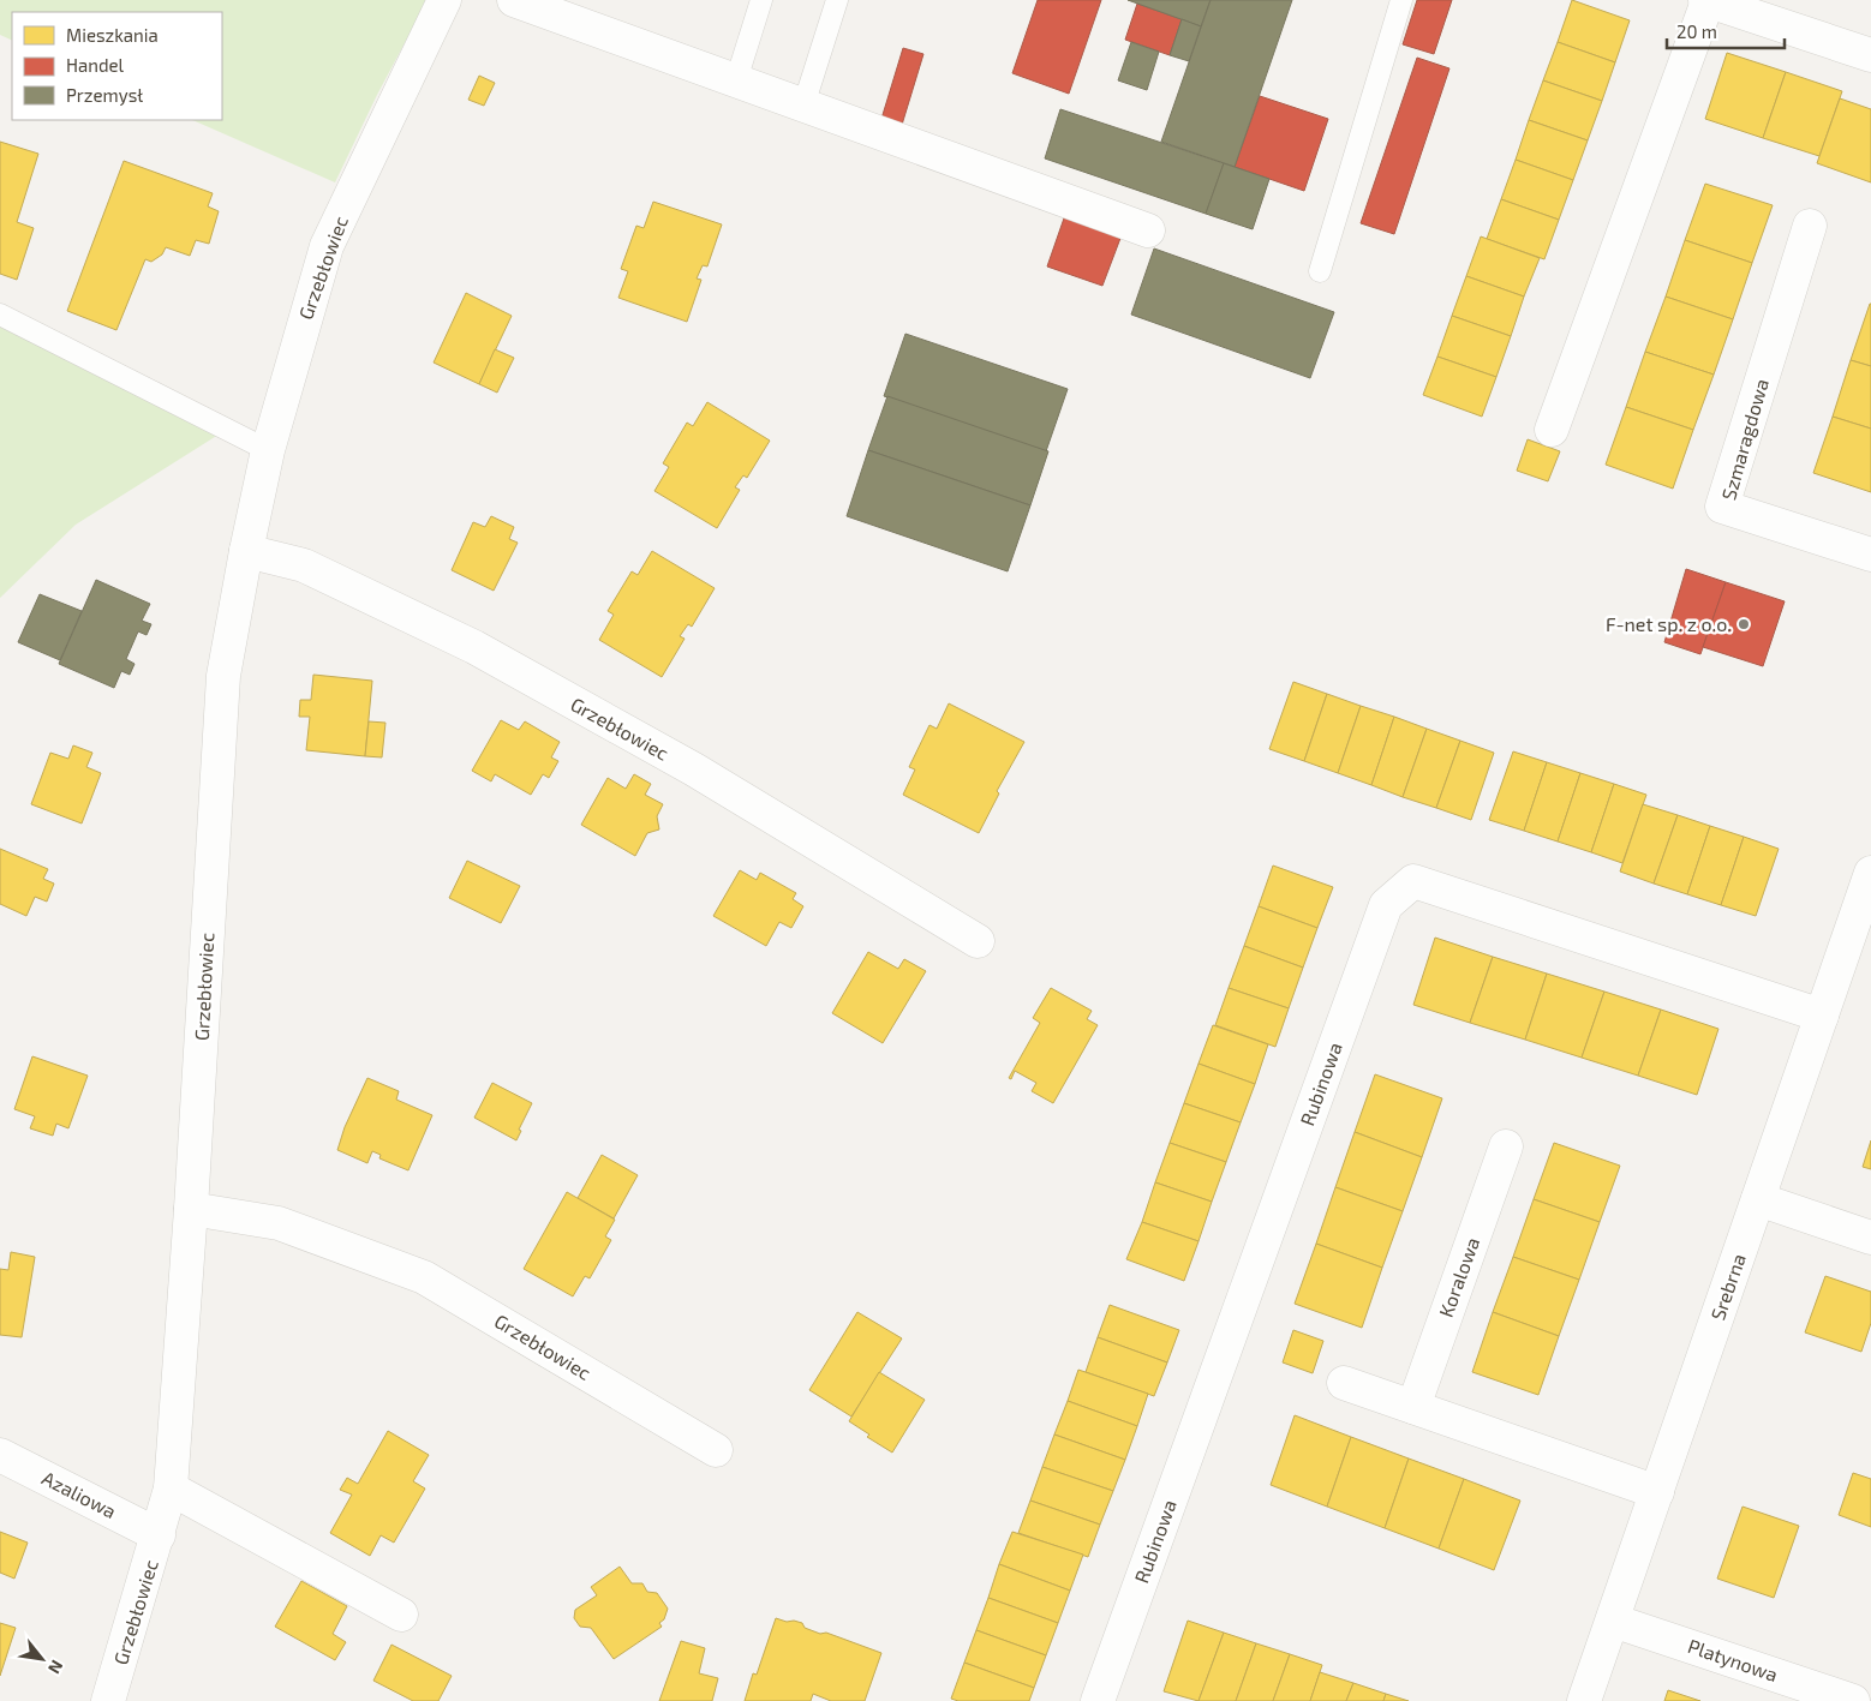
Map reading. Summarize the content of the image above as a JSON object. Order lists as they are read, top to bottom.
{
  "streets": {
    "street": [
      "Grzebłowiec",
      "Szmaragdowa",
      "Rubinowa",
      "Koralowa",
      "Srebrna",
      "Azaliowa",
      "Platynowa"
    ]
  },
  "crossings": [
    ["Grzebłowiec", "Azaliowa"],
    ["Rubinowa", "Srebrna"],
    ["Srebrna", "Platynowa"]
  ],
  "places": ["F-net sp. z o.o."],
  "legend": ["Mieszkania", "Handel", "Przemysł"],
  "scale_bar": "20 m",
  "north": "bottom right"
}
